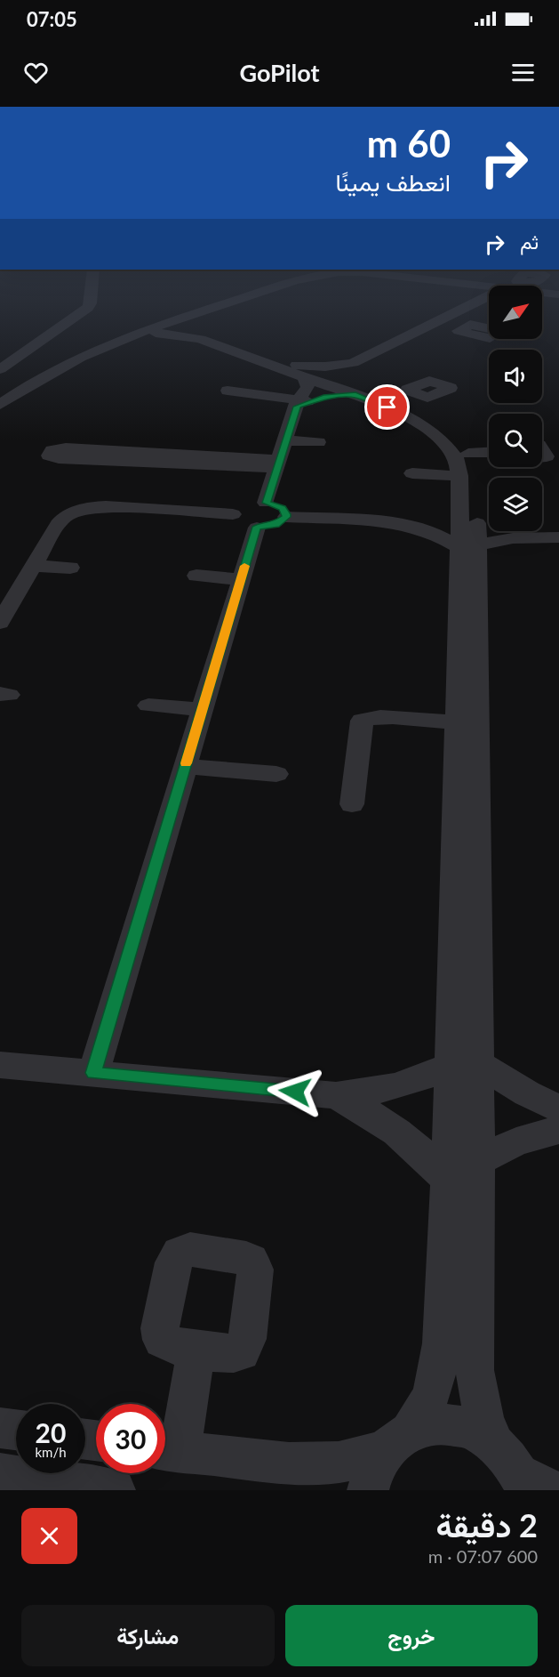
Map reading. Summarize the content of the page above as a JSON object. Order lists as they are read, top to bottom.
{
  "north": "top right",
  "page": {
    "status": "07:05",
    "header": "GoPilot",
    "turn": ["60 m", "انعطف يمينًا"],
    "then": "ثم",
    "speed": "20 km/h",
    "limit": "30",
    "heading": ["2 دقيقة", "600 m · 07:07"],
    "buttons": ["خروج", "مشاركة"]
  }
}
